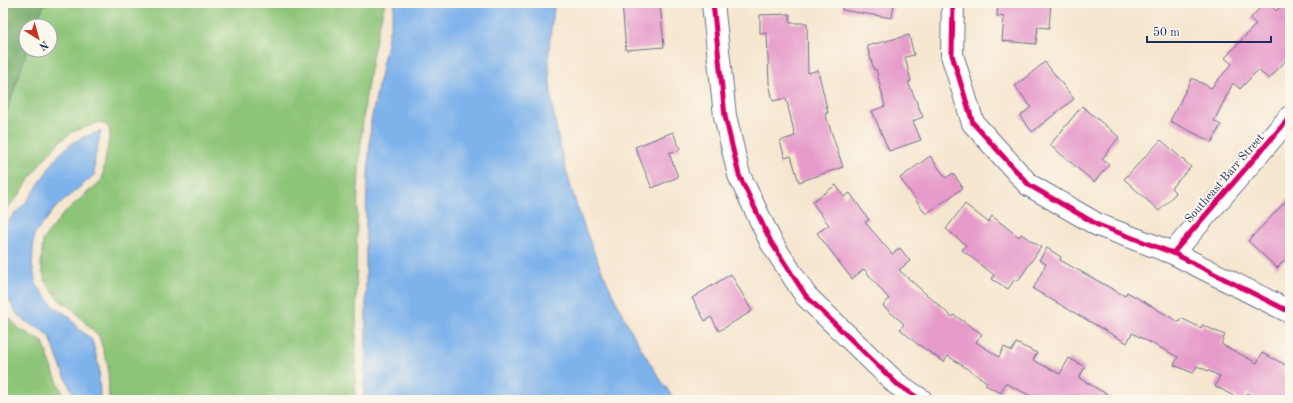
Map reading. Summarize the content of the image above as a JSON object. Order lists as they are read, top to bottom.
{
  "streets": {
    "street": ["Southeast Barr Street"]
  },
  "scale_bar": "50 m",
  "north": "bottom right"
}
